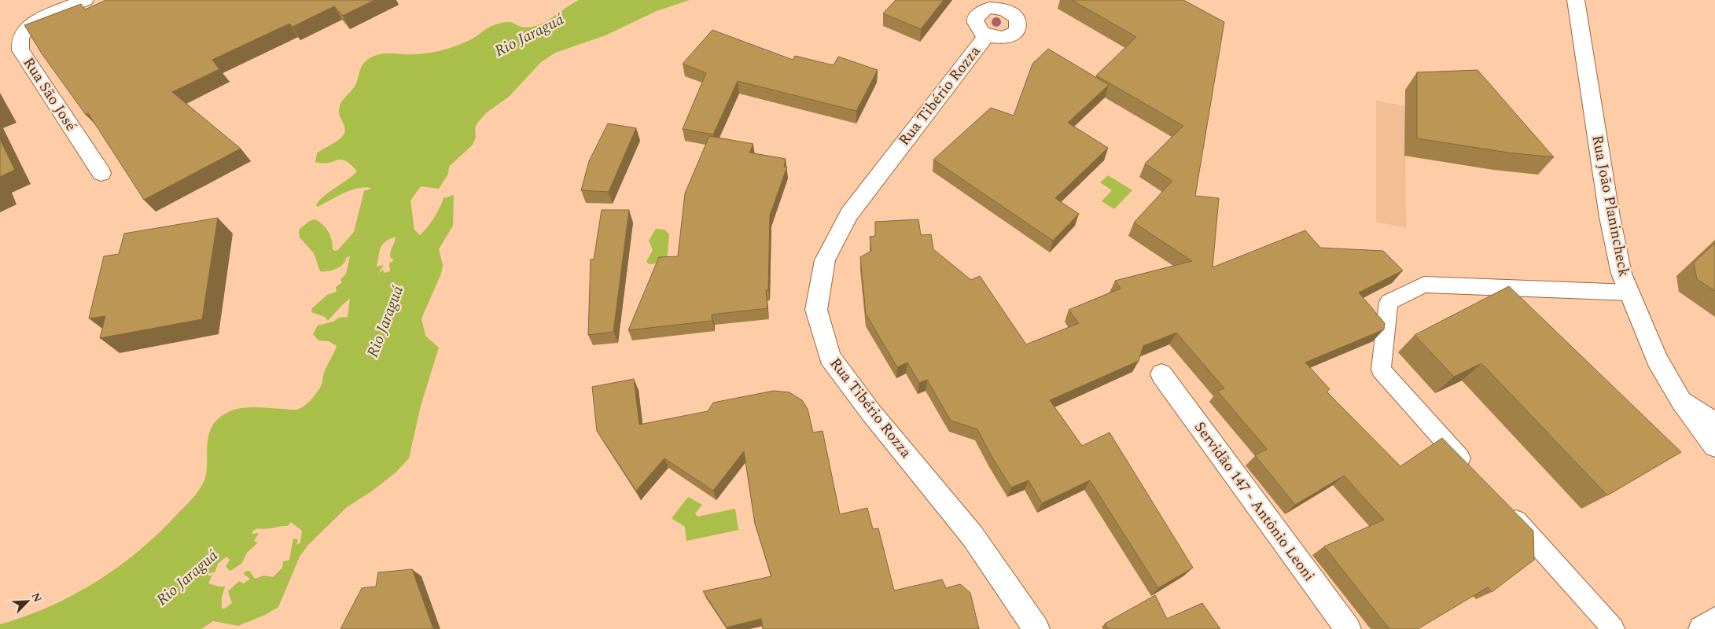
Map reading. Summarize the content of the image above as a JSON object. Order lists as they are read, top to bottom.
{
  "streets": {
    "street": [
      "Rua São José",
      "Rua Tibério Rozza",
      "Rua João Planincheck",
      "Servidão 147 - Antônio Leoni"
    ]
  },
  "water": ["Rio Jaraguá"],
  "north": "top right"
}
